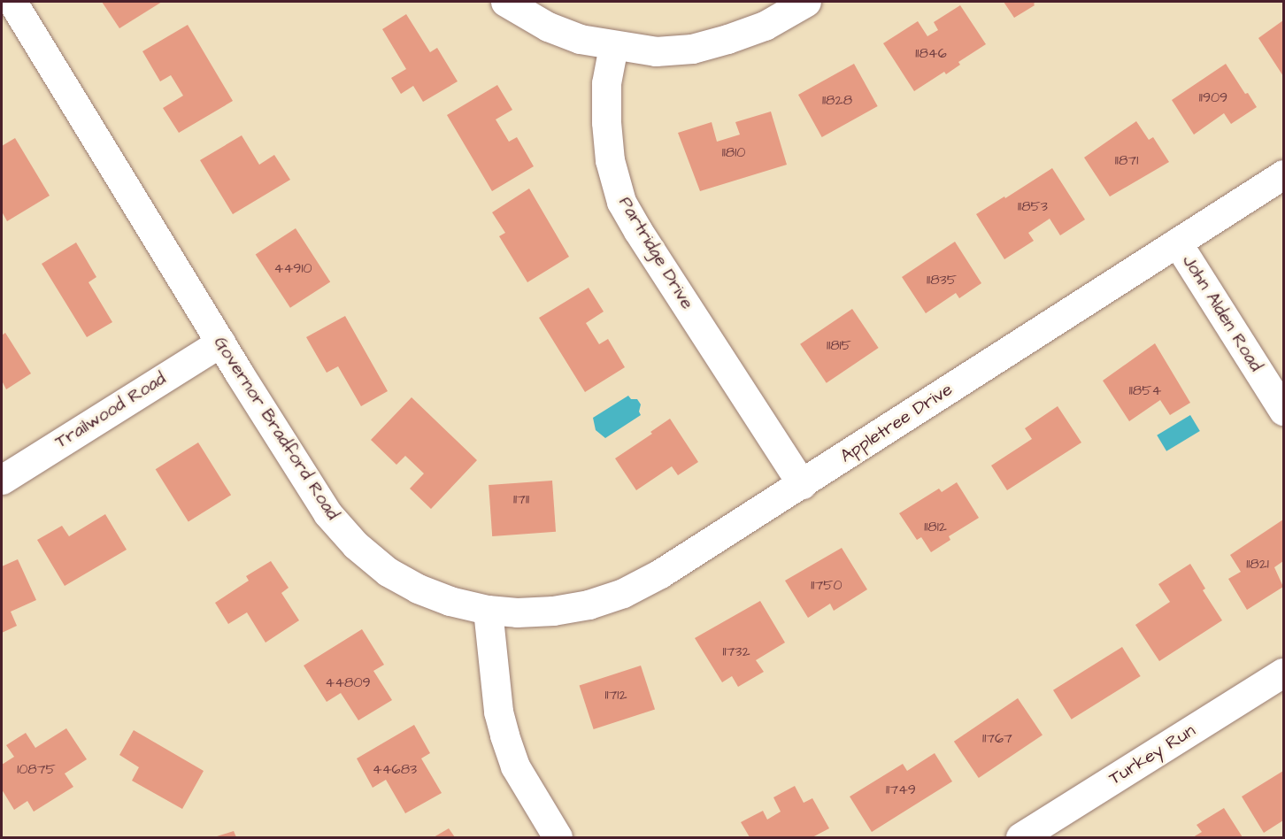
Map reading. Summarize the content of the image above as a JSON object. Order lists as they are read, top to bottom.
{
  "streets": {
    "street": [
      "Partridge Drive",
      "John Alden Road",
      "Trailwood Road",
      "Appletree Drive",
      "Governor Bradford Road",
      "Turkey Run"
    ]
  },
  "crossings": [
    ["Partridge Drive", "Appletree Drive"],
    ["John Alden Road", "Appletree Drive"],
    ["Trailwood Road", "Governor Bradford Road"],
    ["Appletree Drive", "Governor Bradford Road"]
  ],
  "house_numbers": [
    "11846",
    "11909",
    "11828",
    "11810",
    "11871",
    "11853",
    "44910",
    "11835",
    "11815",
    "11854",
    "11711",
    "11812",
    "11821",
    "11750",
    "11732",
    "44809",
    "11712",
    "11767",
    "10875",
    "44683",
    "11749"
  ]
}
